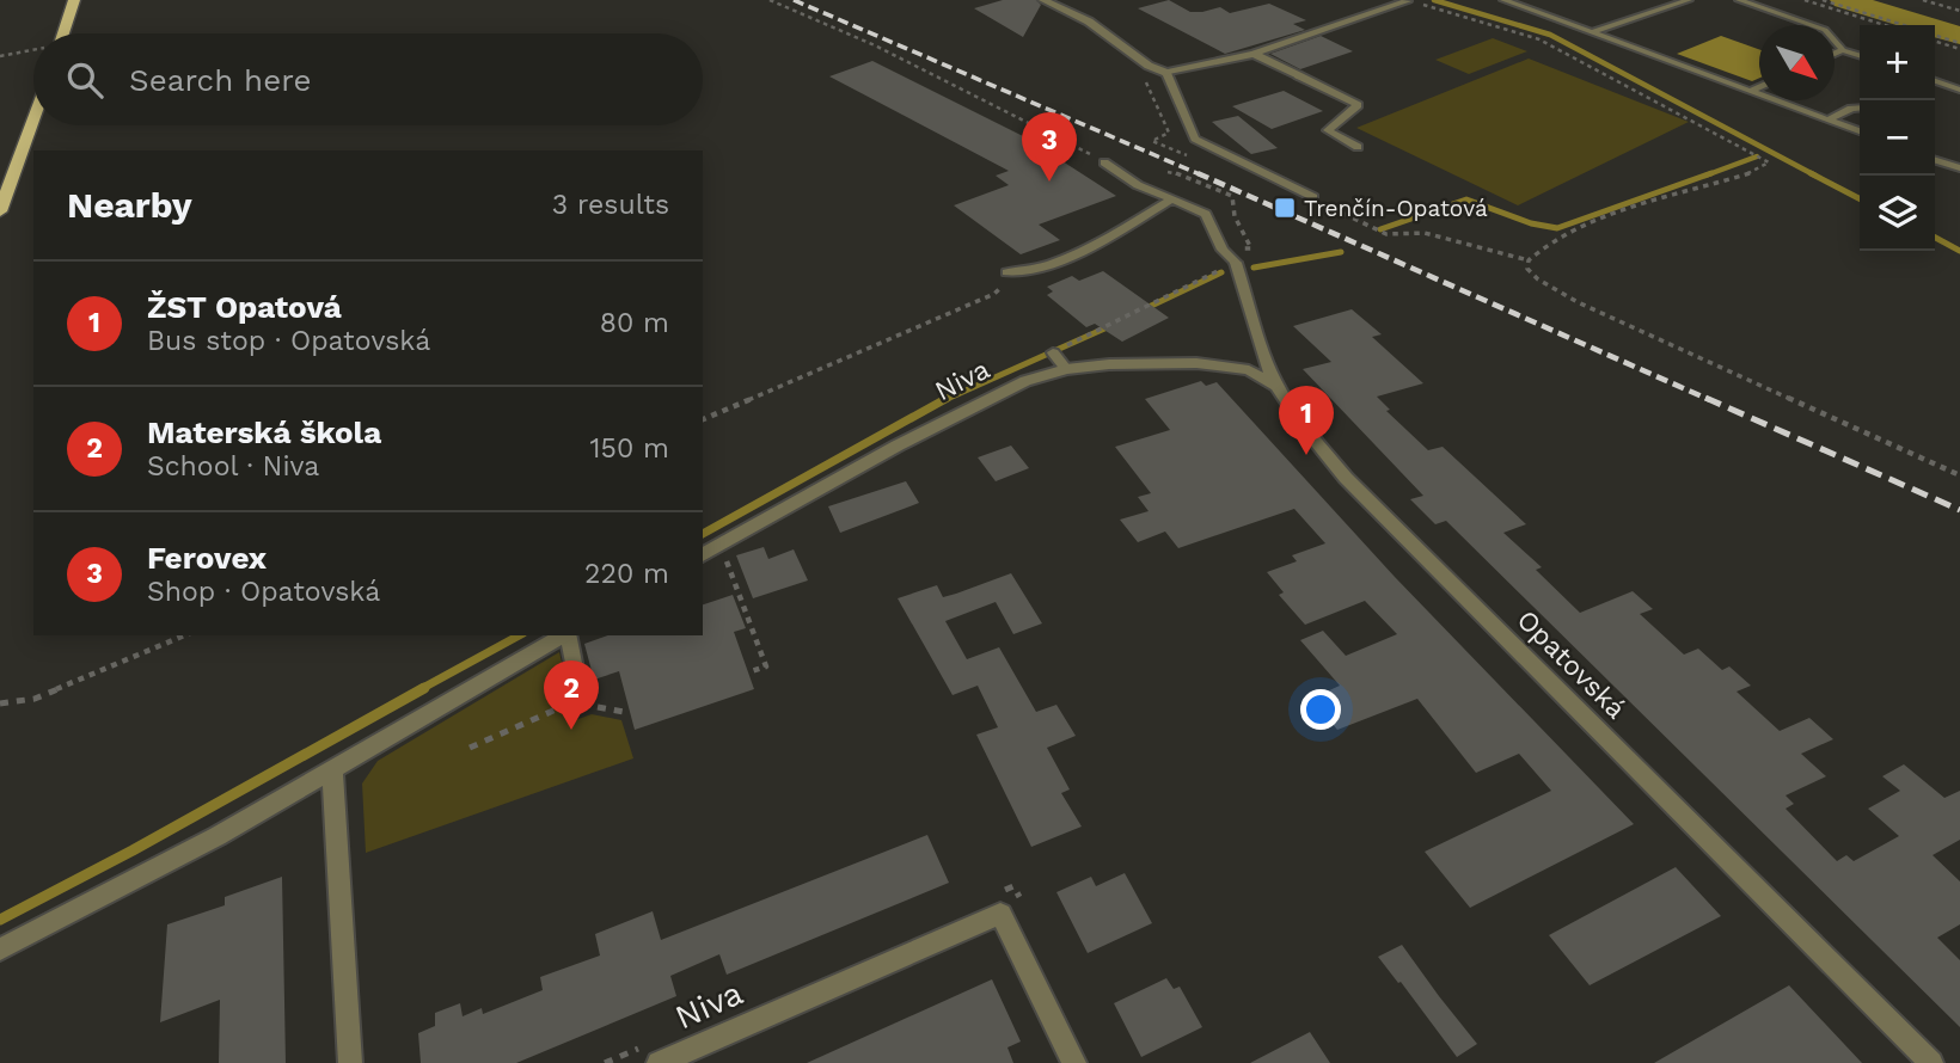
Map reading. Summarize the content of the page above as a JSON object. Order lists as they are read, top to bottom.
{
  "streets": {
    "street": ["Niva", "Opatovská"]
  },
  "crossings": [
    ["Niva", "Opatovská"]
  ],
  "places": {
    "transit": ["Trenčín-Opatová"]
  },
  "north": "bottom right",
  "page": {
    "map_buttons": ["+", "−"],
    "search": "Search here",
    "pins": ["3", "1", "2"],
    "heading": ["Nearby", "3 results"],
    "list": [
      {
        "mark": "1",
        "name": "ŽST Opatová",
        "note": "Bus stop · Opatovská",
        "value": "80 m"
      },
      {
        "mark": "2",
        "name": "Materská škola",
        "note": "School · Niva",
        "value": "150 m"
      },
      {
        "mark": "3",
        "name": "Ferovex",
        "note": "Shop · Opatovská",
        "value": "220 m"
      }
    ]
  }
}
